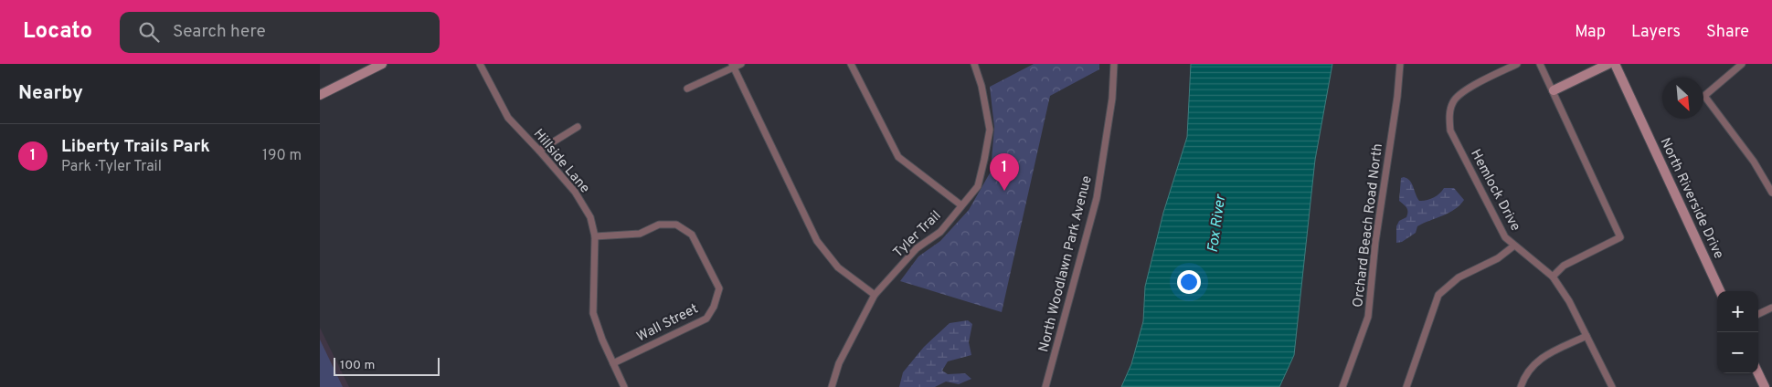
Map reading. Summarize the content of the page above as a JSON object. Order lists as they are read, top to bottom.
{
  "streets": {
    "street": [
      "Hillside Lane",
      "Hemlock Drive",
      "North Riverside Drive",
      "Orchard Beach Road North",
      "Tyler Trail",
      "North Woodlawn Park Avenue",
      "Wall Street"
    ]
  },
  "crossings": [
    ["Hillside Lane", "Wall Street"]
  ],
  "water": ["Fox River"],
  "scale_bar": "100 m",
  "north": "bottom right",
  "page": {
    "header": "Locato",
    "search": "Search here",
    "nav": ["Map", "Layers", "Share"],
    "heading": "Nearby",
    "list": [
      {
        "mark": "1",
        "name": "Liberty Trails Park",
        "note": "Park · Tyler Trail",
        "value": "190 m"
      }
    ],
    "pins": "1",
    "map_buttons": ["+", "−"],
    "scale": "100 m"
  }
}
